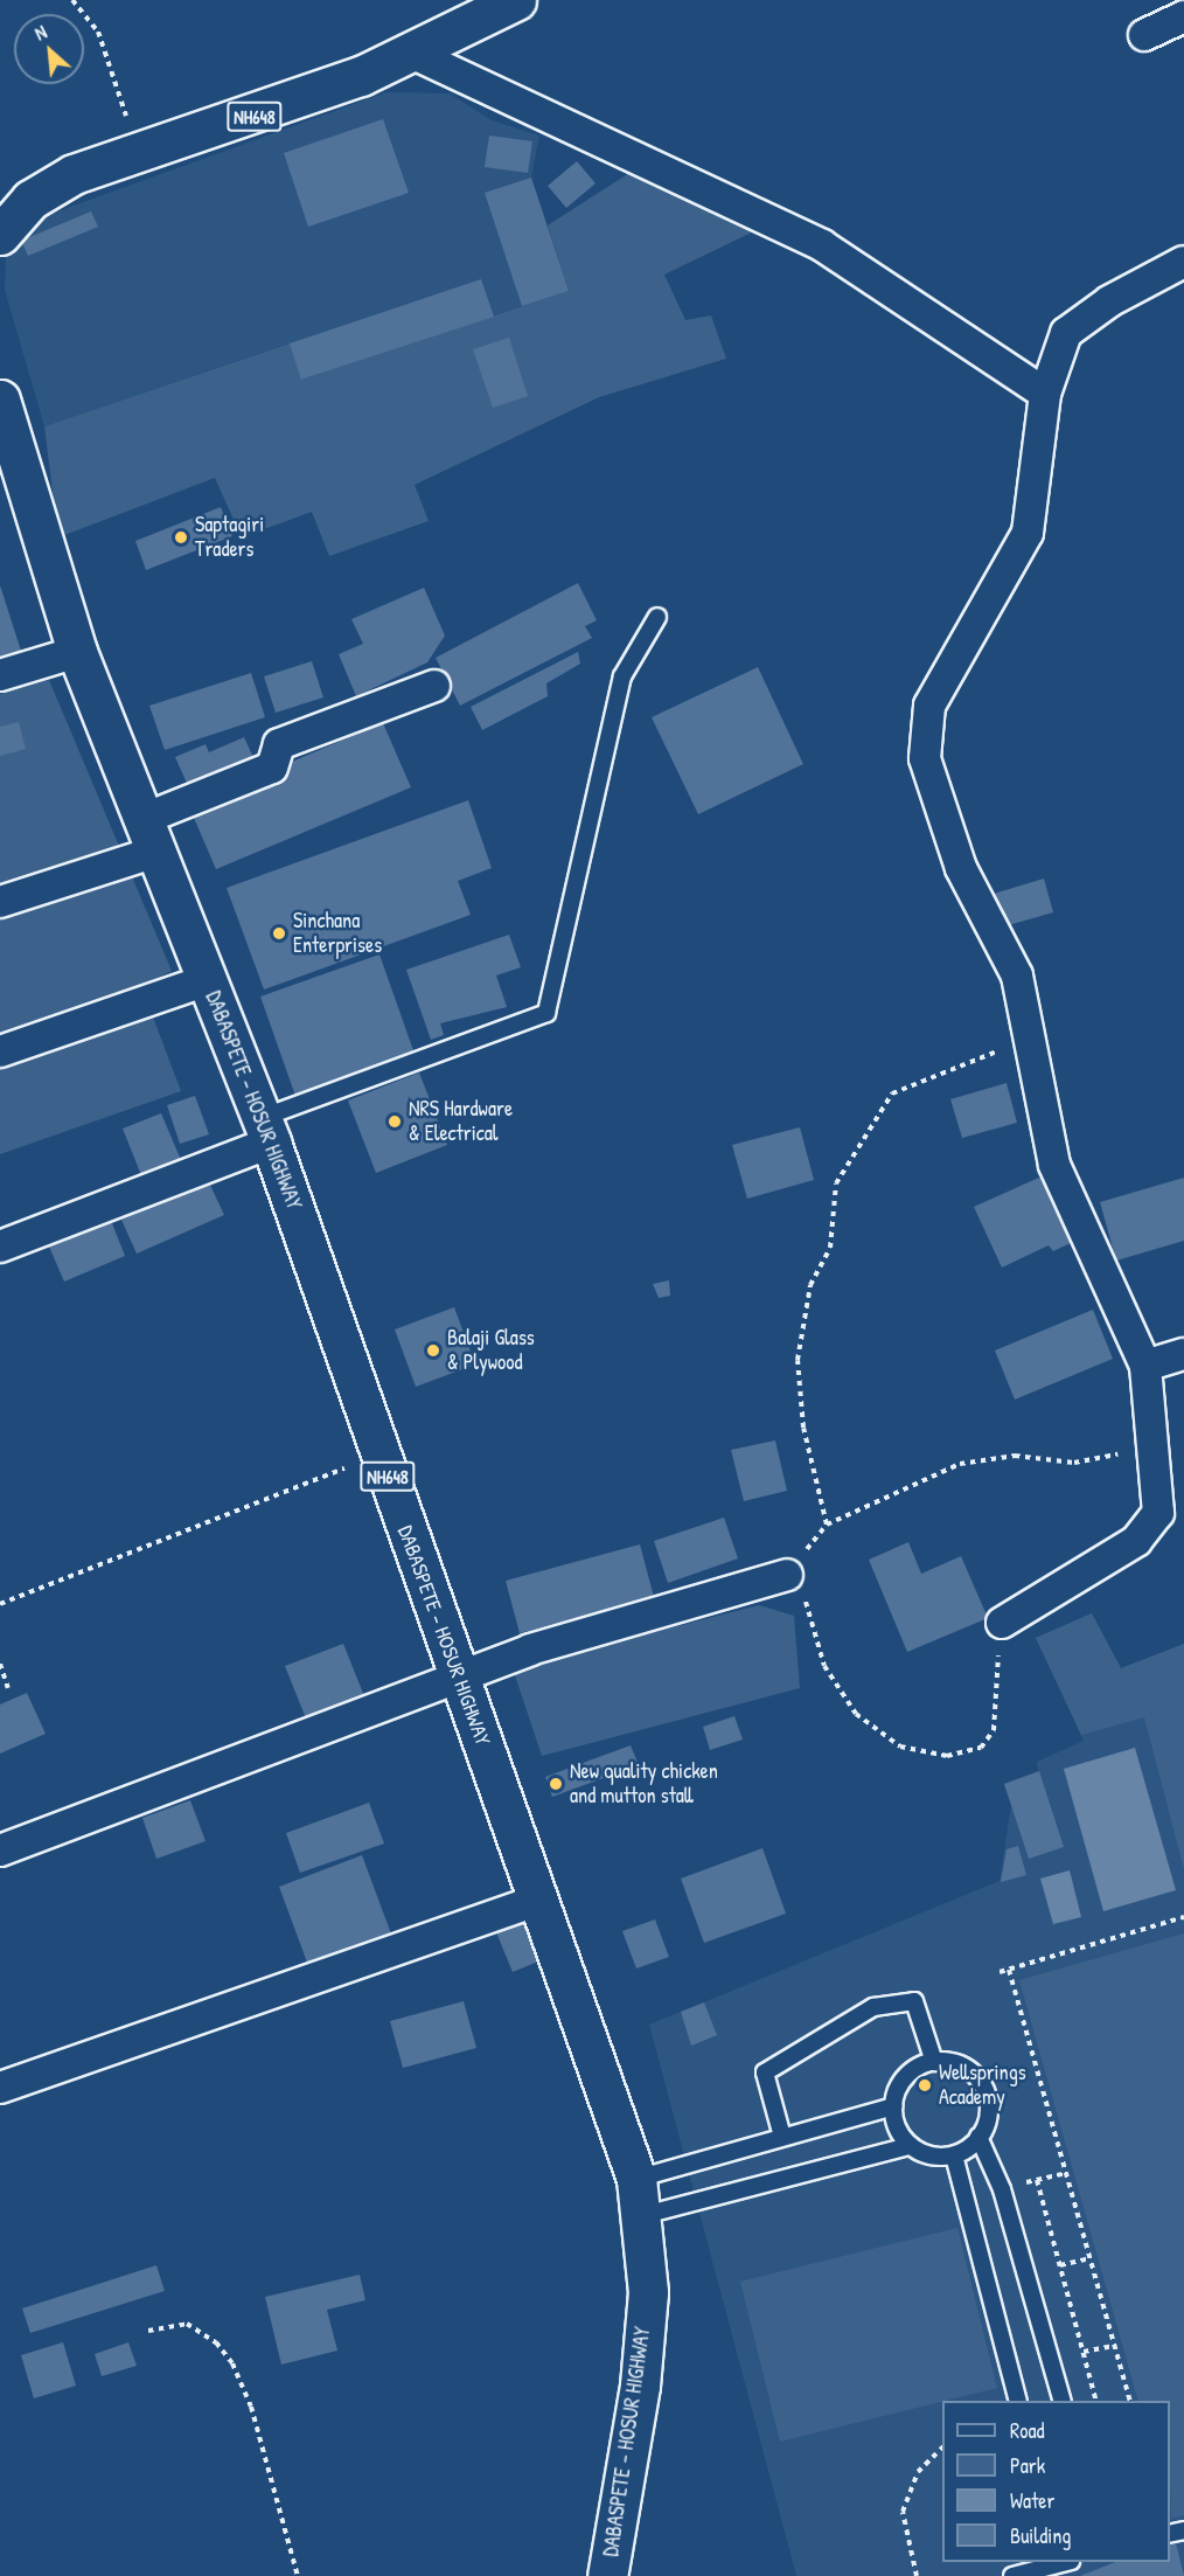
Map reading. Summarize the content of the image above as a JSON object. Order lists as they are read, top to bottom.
{
  "streets": {
    "highway": ["NH648", "DABASPETE - HOSUR HIGHWAY"]
  },
  "places": [
    "Saptagiri Traders",
    "Sinchana Enterprises",
    "NRS Hardware & Electrical",
    "Balaji Glass & Plywood",
    "New quality chicken and mutton stall",
    "Wellsprings Academy"
  ],
  "legend": [
    "Road",
    "Park",
    "Water",
    "Building"
  ],
  "north": "top left"
}
